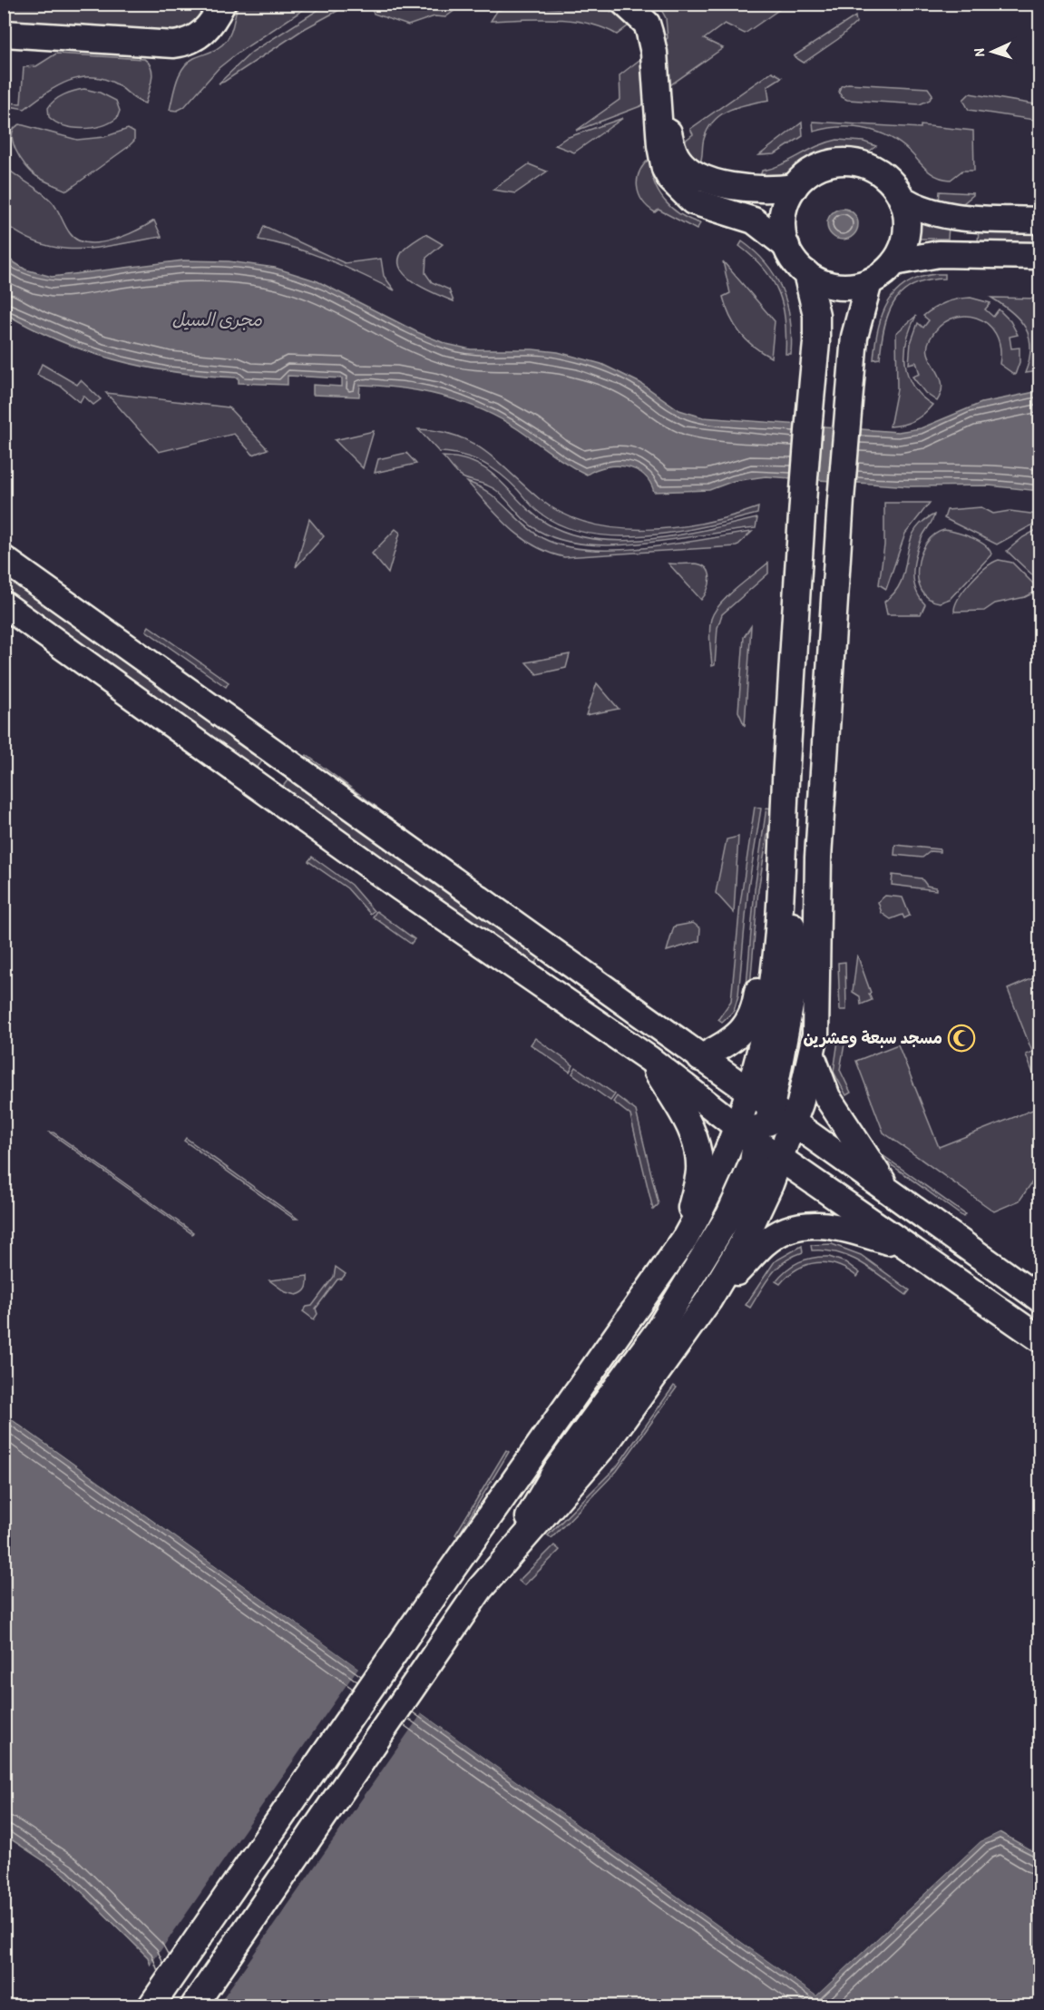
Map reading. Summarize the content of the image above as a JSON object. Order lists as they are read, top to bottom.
{
  "water": ["مجرى السيل"],
  "places": {
    "mosque": ["مسجد سبعة وعشرين"]
  },
  "north": "left"
}
